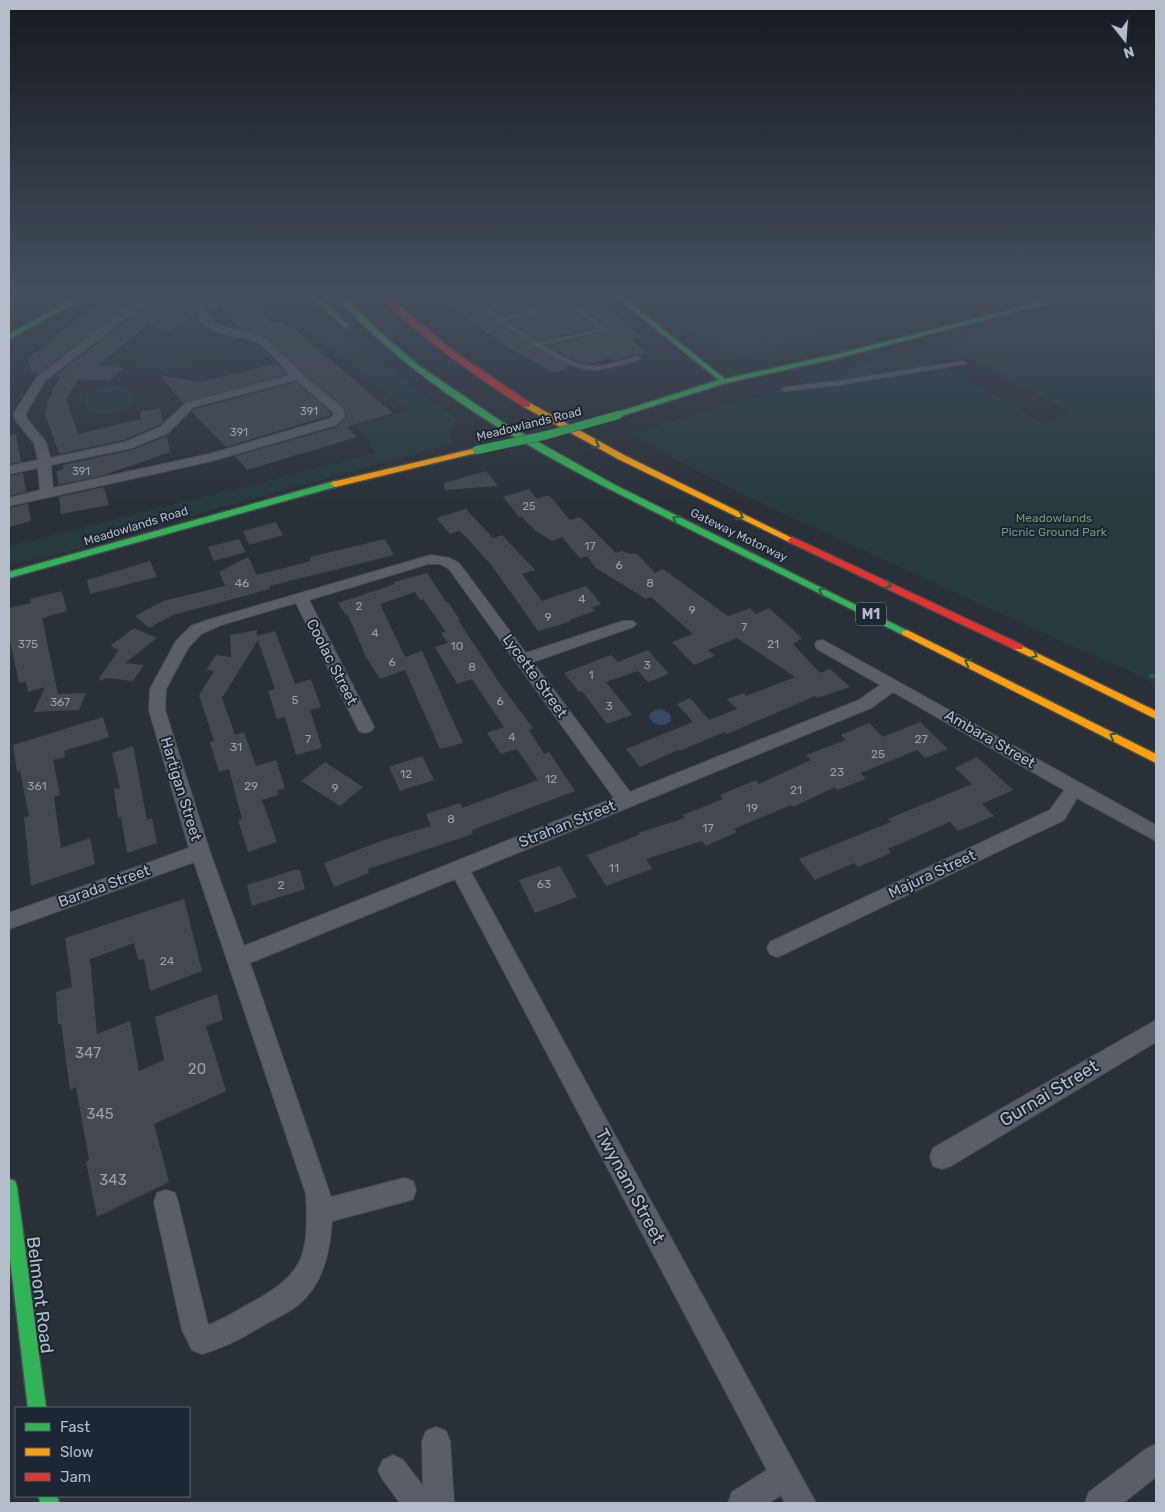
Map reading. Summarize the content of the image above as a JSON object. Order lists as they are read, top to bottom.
{
  "streets": {
    "main road": [
      "Meadowlands Road",
      "Gateway Motorway",
      "M1",
      "Belmont Road"
    ],
    "street": [
      "Coolac Street",
      "Lycette Street",
      "Ambara Street",
      "Hartigan Street",
      "Strahan Street",
      "Majura Street",
      "Barada Street",
      "Gurnai Street",
      "Twynam Street"
    ]
  },
  "crossings": [
    ["Coolac Street", "Hartigan Street"],
    ["Lycette Street", "Hartigan Street"],
    ["Lycette Street", "Strahan Street"],
    ["Ambara Street", "Strahan Street"],
    ["Ambara Street", "Majura Street"],
    ["Hartigan Street", "Strahan Street"],
    ["Hartigan Street", "Barada Street"],
    ["Strahan Street", "Twynam Street"]
  ],
  "parks": ["Meadowlands Picnic Ground Park"],
  "house_numbers": [
    "391",
    "391",
    "391",
    "25",
    "17",
    "6",
    "46",
    "8",
    "4",
    "2",
    "9",
    "9",
    "7",
    "4",
    "375",
    "21",
    "10",
    "6",
    "3",
    "8",
    "1",
    "5",
    "6",
    "367",
    "3",
    "4",
    "7",
    "27",
    "31",
    "25",
    "23",
    "12",
    "12",
    "361",
    "29",
    "9",
    "21",
    "19",
    "8",
    "17",
    "11",
    "63",
    "2",
    "24",
    "347",
    "20",
    "345",
    "343"
  ],
  "legend": ["Fast", "Slow", "Jam"],
  "north": "bottom"
}
